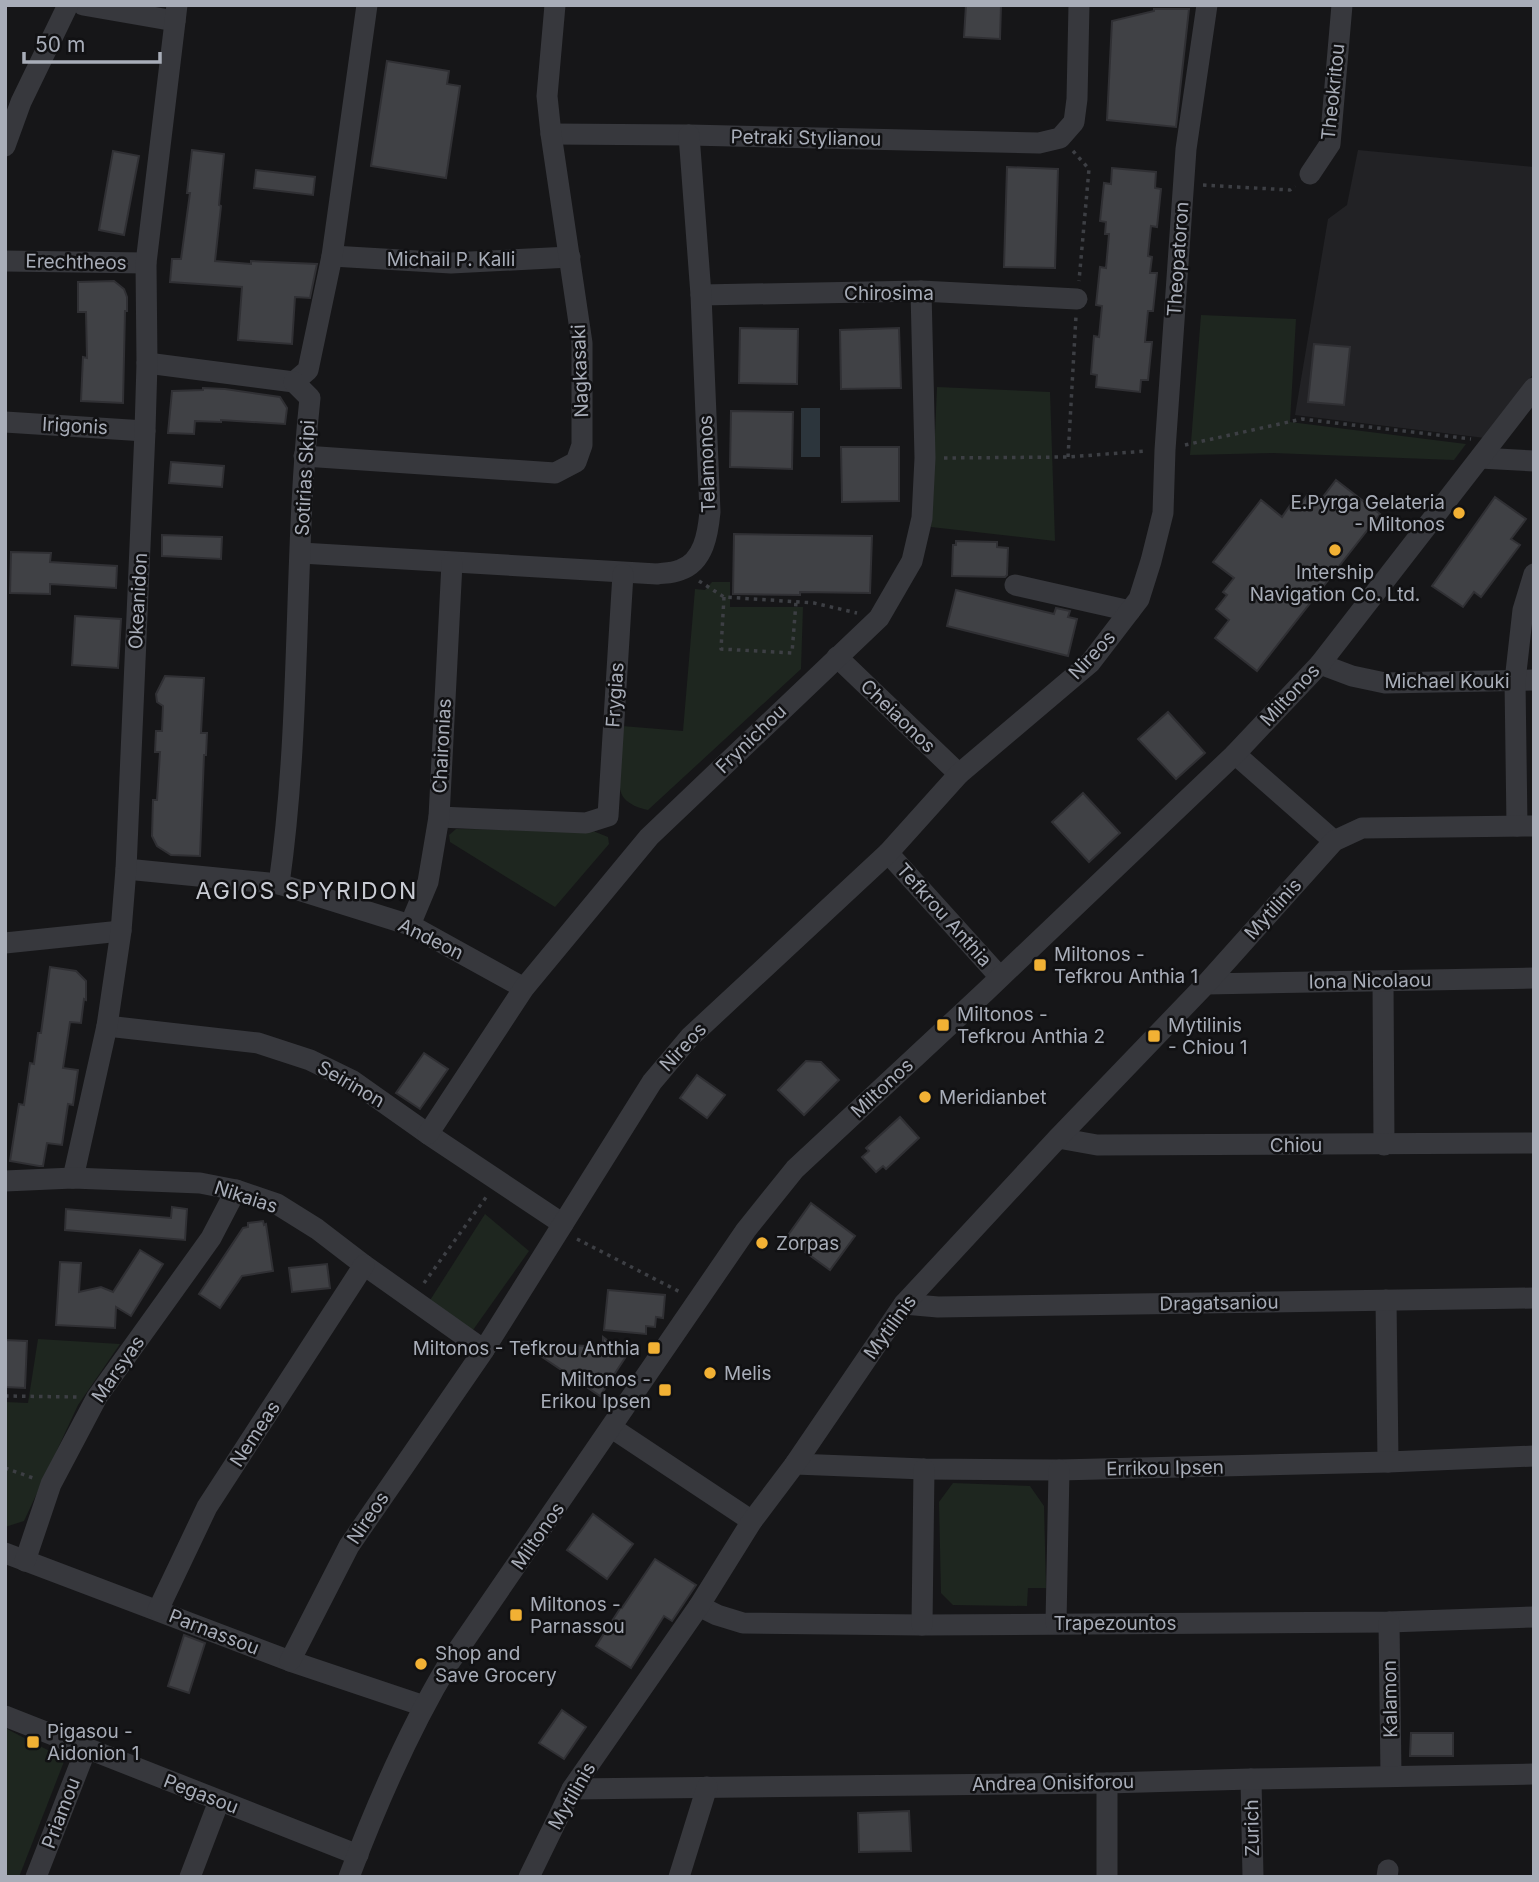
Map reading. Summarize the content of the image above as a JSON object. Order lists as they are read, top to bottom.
{
  "streets": {
    "street": [
      "Theokritou",
      "Petraki Stylianou",
      "Michail P. Kalli",
      "Theopatoron",
      "Erechtheos",
      "Chirosima",
      "Nagkasaki",
      "Irigonis",
      "Telamonos",
      "Sotirias Skipi",
      "Okeanidon",
      "Nireos",
      "Michael Kouki",
      "Frygias",
      "Miltonos",
      "Cheiaonos",
      "Frynichou",
      "Chaironias",
      "Mytilinis",
      "Tefkrou Anthia",
      "Andeon",
      "Iona Nicolaou",
      "Seirinon",
      "Chiou",
      "Nikaias",
      "Dragatsaniou",
      "Marsyas",
      "Nemeas",
      "Errikou Ipsen",
      "Trapezountos",
      "Parnassou",
      "Kalamon",
      "Andrea Onisiforou",
      "Pegasou",
      "Priamou",
      "Zurich"
    ]
  },
  "crossings": [
    ["Petraki Stylianou", "Nagkasaki"],
    ["Petraki Stylianou", "Telamonos"],
    ["Michail P. Kalli", "Nagkasaki"],
    ["Theopatoron", "Nireos"],
    ["Erechtheos", "Okeanidon"],
    ["Chirosima", "Telamonos"],
    ["Chirosima", "Frynichou"],
    ["Nagkasaki", "Sotirias Skipi"],
    ["Irigonis", "Okeanidon"],
    ["Sotirias Skipi", "Andeon"],
    ["Okeanidon", "Andeon"],
    ["Okeanidon", "Seirinon"],
    ["Okeanidon", "Nikaias"],
    ["Nireos", "Cheiaonos"],
    ["Nireos", "Tefkrou Anthia"],
    ["Nireos", "Seirinon"],
    ["Nireos", "Nikaias"],
    ["Nireos", "Parnassou"],
    ["Michael Kouki", "Miltonos"],
    ["Frygias", "Chaironias"],
    ["Miltonos", "Tefkrou Anthia"],
    ["Miltonos", "Parnassou"],
    ["Miltonos", "Pegasou"],
    ["Cheiaonos", "Frynichou"],
    ["Frynichou", "Andeon"],
    ["Frynichou", "Seirinon"],
    ["Chaironias", "Andeon"],
    ["Mytilinis", "Iona Nicolaou"],
    ["Mytilinis", "Chiou"],
    ["Mytilinis", "Dragatsaniou"],
    ["Mytilinis", "Errikou Ipsen"],
    ["Mytilinis", "Trapezountos"],
    ["Mytilinis", "Andrea Onisiforou"],
    ["Nikaias", "Marsyas"],
    ["Nikaias", "Nemeas"],
    ["Marsyas", "Parnassou"],
    ["Nemeas", "Parnassou"],
    ["Trapezountos", "Kalamon"],
    ["Kalamon", "Andrea Onisiforou"],
    ["Andrea Onisiforou", "Zurich"],
    ["Pegasou", "Priamou"]
  ],
  "districts": ["AGIOS SPYRIDON"],
  "places": {
    "other": [
      "E.Pyrga Gelateria - Miltonos",
      "Intership Navigation Co. Ltd.",
      "Meridianbet",
      "Zorpas",
      "Melis",
      "Shop and Save Grocery"
    ],
    "transit": [
      "Miltonos - Tefkrou Anthia 1",
      "Miltonos - Tefkrou Anthia 2",
      "Mytilinis - Chiou 1",
      "Miltonos - Tefkrou Anthia",
      "Miltonos - Erikou Ipsen",
      "Miltonos - Parnassou",
      "Pigasou - Aidonion 1"
    ]
  },
  "scale_bar": "50 m"
}
